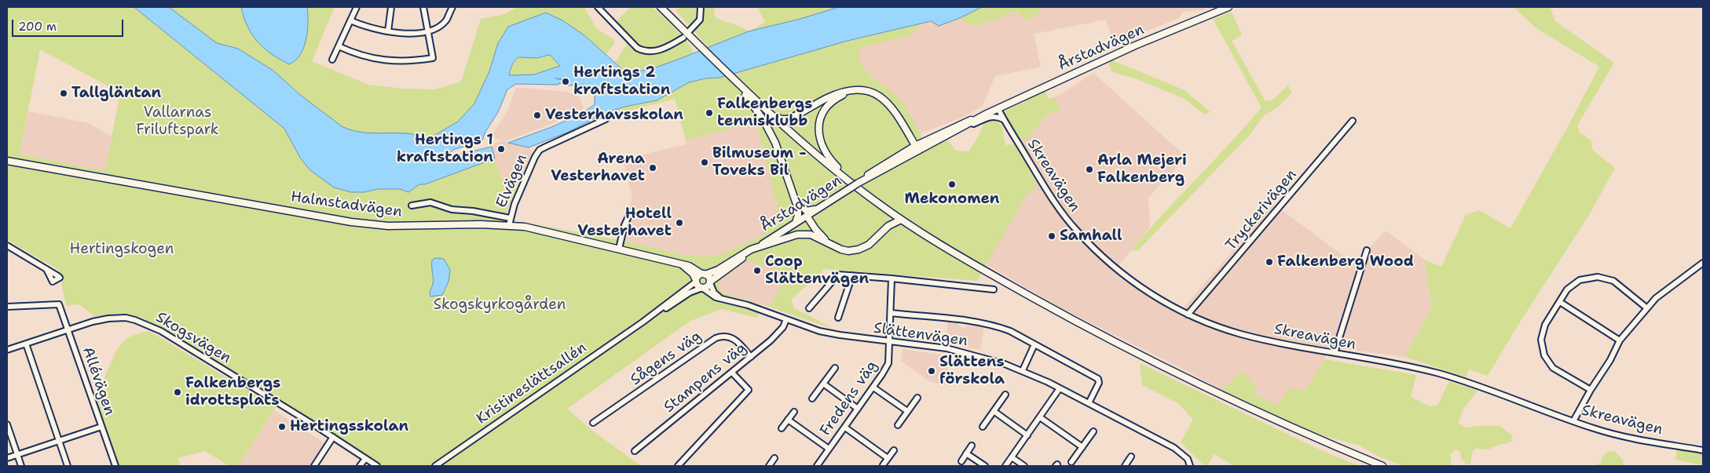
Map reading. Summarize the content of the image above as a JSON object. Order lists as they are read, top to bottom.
{
  "streets": {
    "main road": ["Årstadvägen", "Halmstadvägen"],
    "street": [
      "Skreavägen",
      "Elvägen",
      "Tryckerivägen",
      "Slättenvägen",
      "Skogsvägen",
      "Sågens väg",
      "Stampens väg",
      "Allévägen",
      "Kristineslättsallén",
      "Fredens väg"
    ]
  },
  "crossings": [
    ["Årstadvägen", "Skreavägen"],
    ["Årstadvägen", "Halmstadvägen"],
    ["Årstadvägen", "Slättenvägen"],
    ["Årstadvägen", "Kristineslättsallén"],
    ["Skreavägen", "Tryckerivägen"],
    ["Elvägen", "Halmstadvägen"],
    ["Halmstadvägen", "Slättenvägen"],
    ["Halmstadvägen", "Kristineslättsallén"],
    ["Slättenvägen", "Stampens väg"],
    ["Slättenvägen", "Kristineslättsallén"],
    ["Slättenvägen", "Fredens väg"],
    ["Skogsvägen", "Allévägen"],
    ["Sågens väg", "Stampens väg"]
  ],
  "parks": ["Vallarnas Friluftspark", "Hertingskogen", "Skogskyrkogården"],
  "places": [
    "Hertings 2 kraftstation",
    "Tallgläntan",
    "Falkenbergs tennisklubb",
    "Vesterhavsskolan",
    "Hertings 1 kraftstation",
    "Bilmuseum - Toveks Bil",
    "Arena Vesterhavet",
    "Arla Mejeri Falkenberg",
    "Mekonomen",
    "Hotell Vesterhavet",
    "Samhall",
    "Falkenberg Wood",
    "Coop Slättenvägen",
    "Slättens förskola",
    "Falkenbergs idrottsplats",
    "Hertingsskolan"
  ],
  "scale_bar": "200 m"
}
